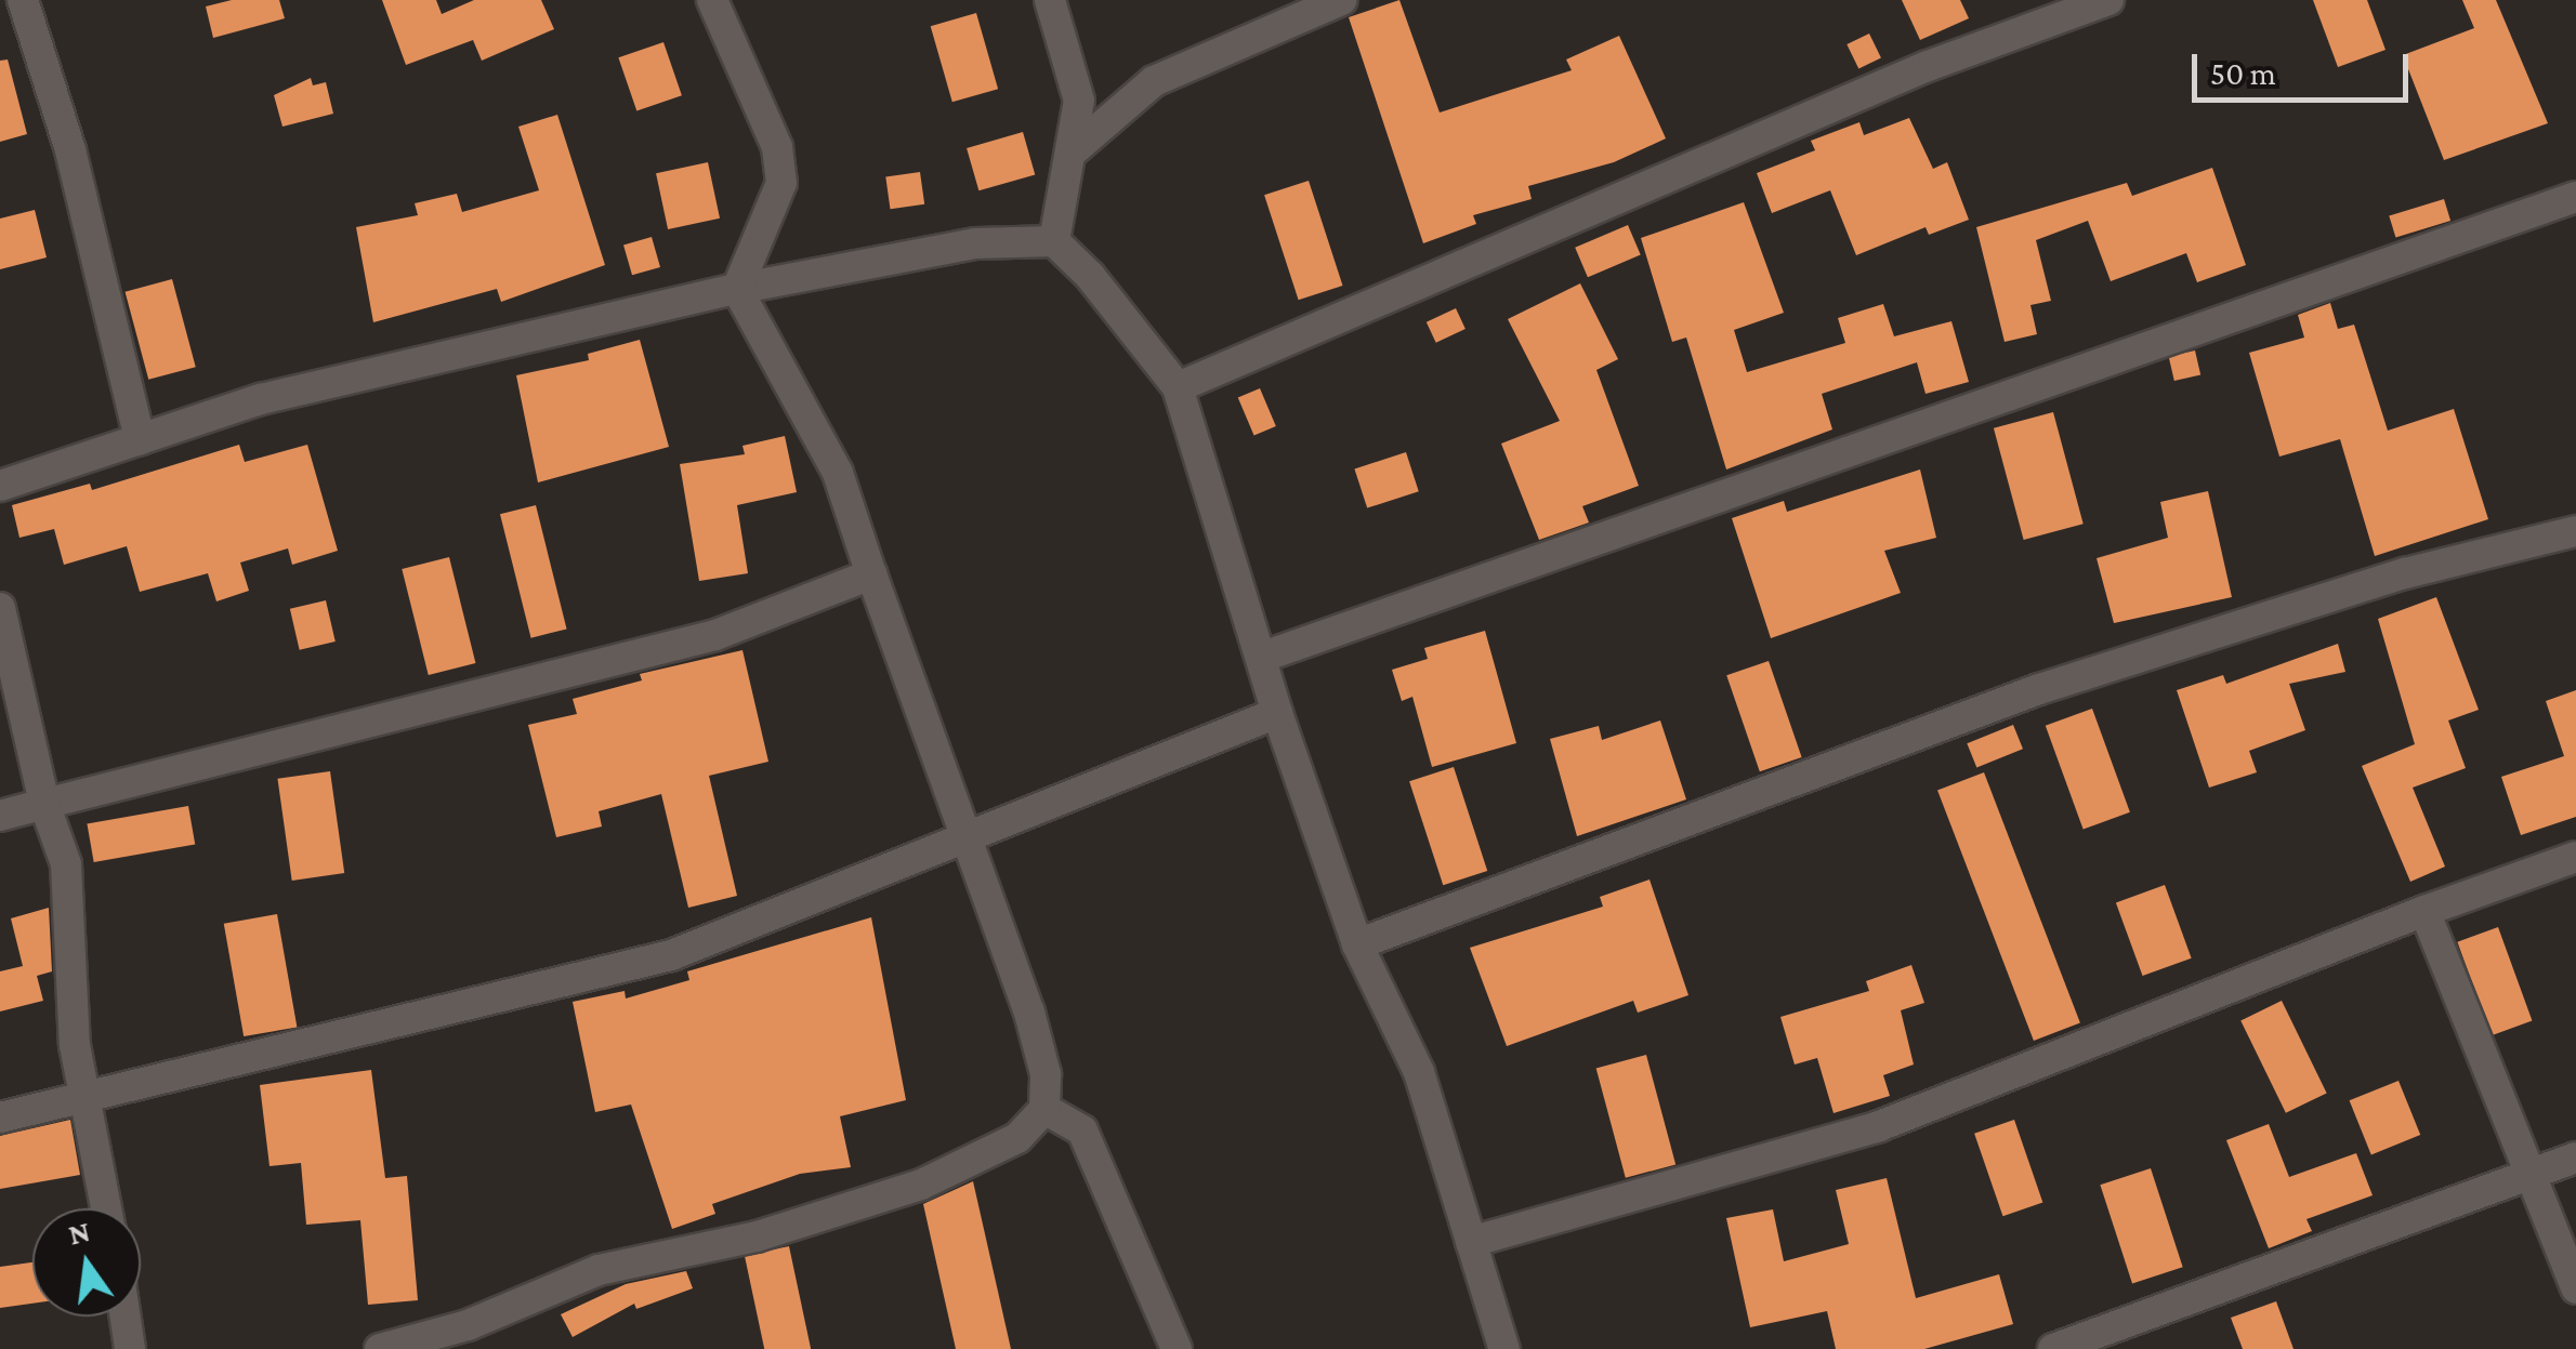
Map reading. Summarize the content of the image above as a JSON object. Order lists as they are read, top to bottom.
{
  "scale_bar": "50 m",
  "north": "top"
}
